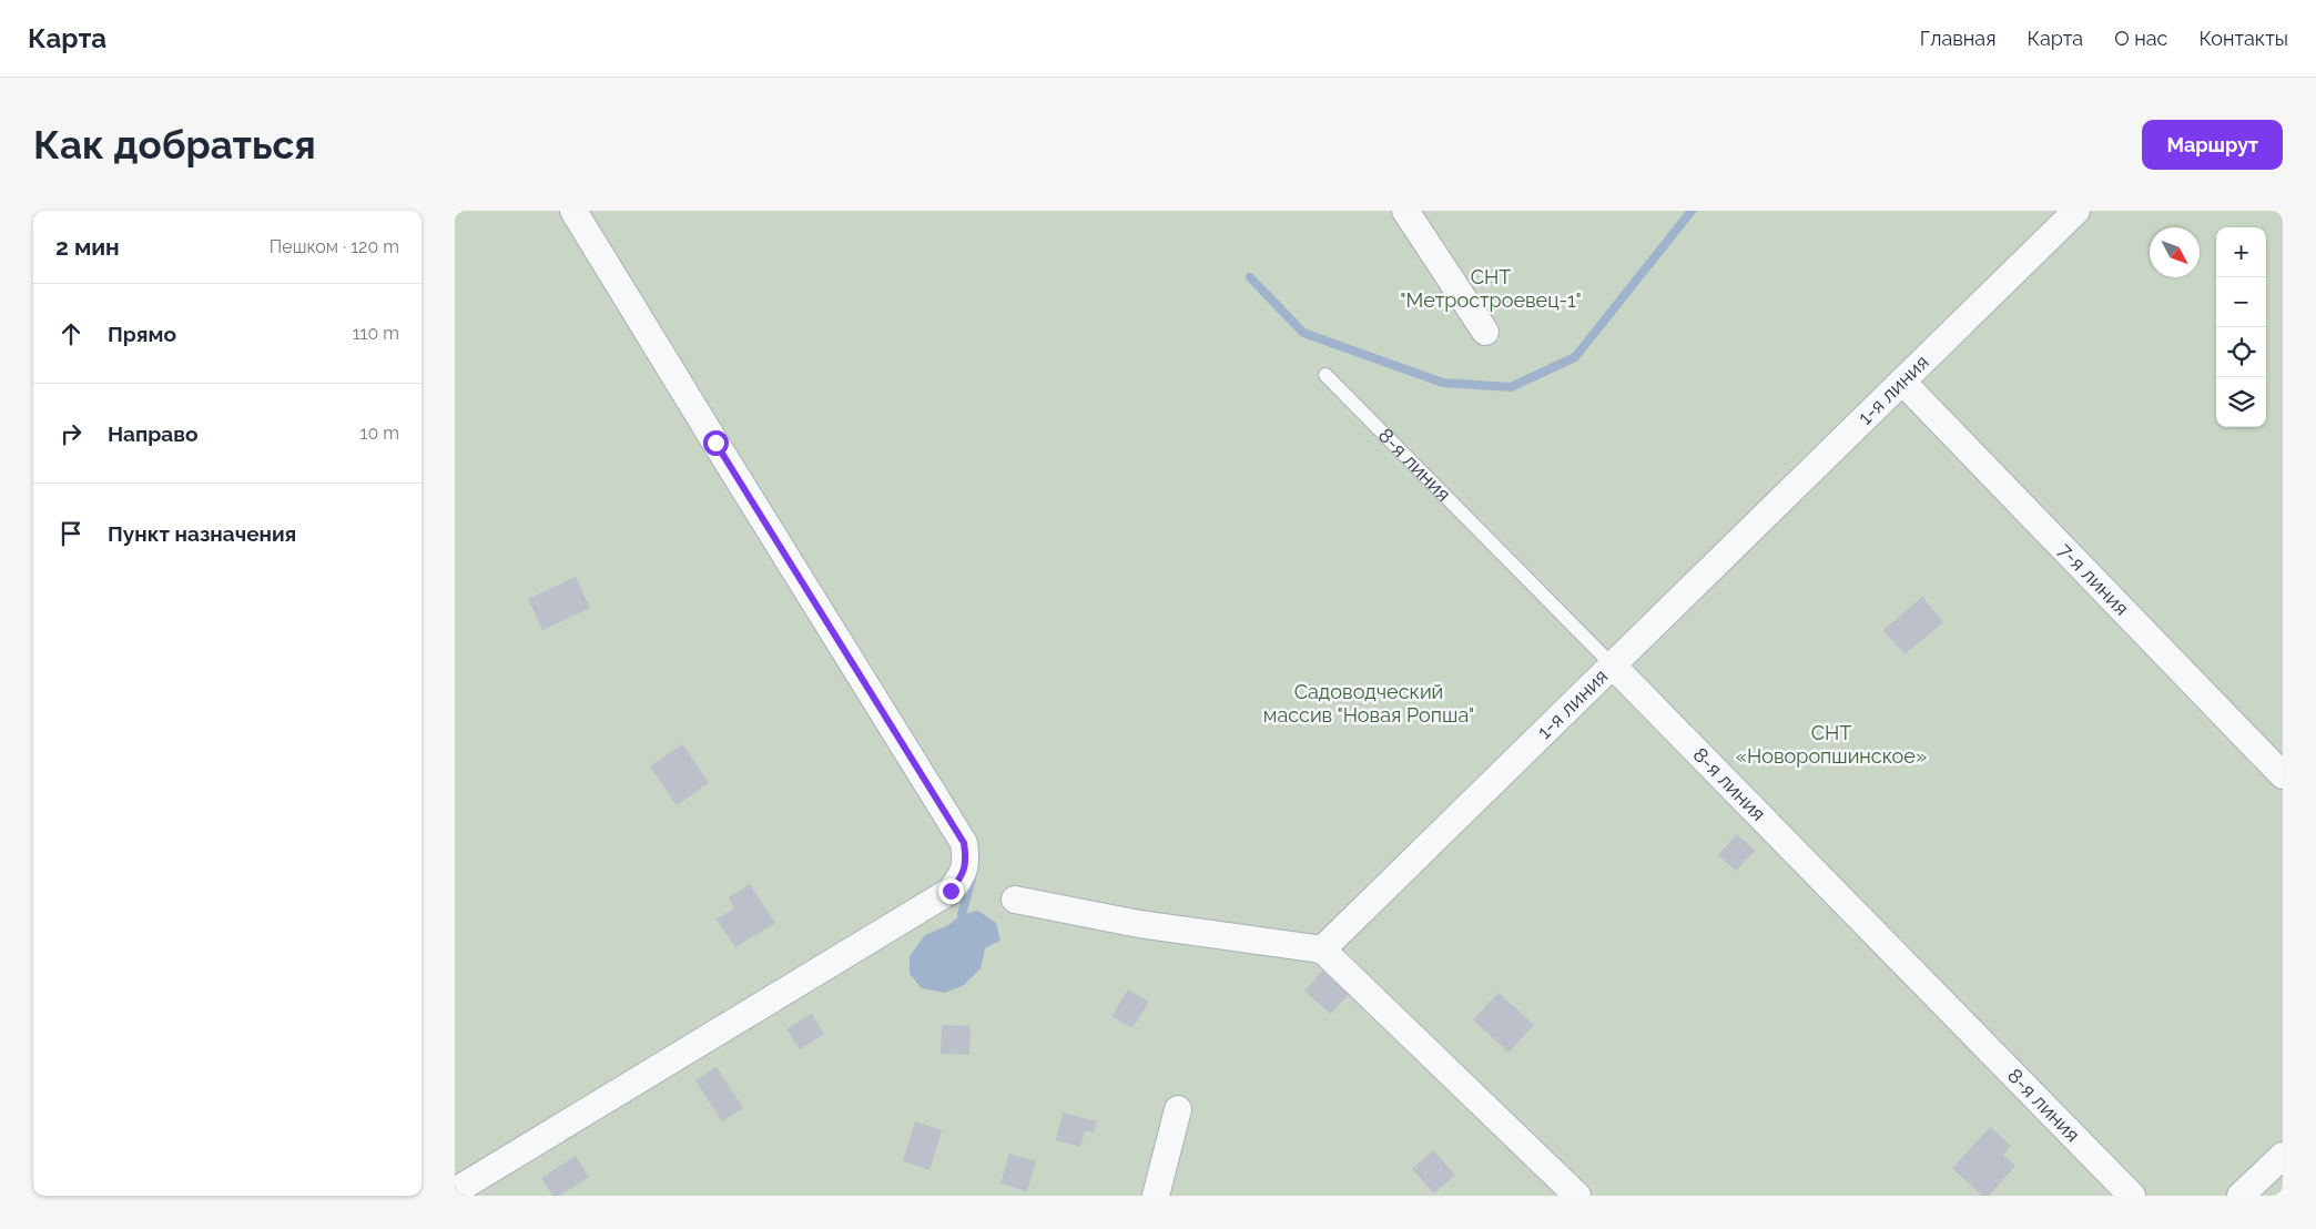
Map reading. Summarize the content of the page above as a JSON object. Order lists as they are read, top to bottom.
{
  "streets": {
    "street": ["1-я линия", "8-я линия", "7-я линия"]
  },
  "crossings": [
    ["1-я линия", "8-я линия"],
    ["1-я линия", "7-я линия"]
  ],
  "parks": ["СНТ \"Метростроевец-1\"", "Садоводческий массив \"Новая Ропша\"", "СНТ «Новоропшинское»"],
  "north": "bottom right",
  "page": {
    "header": "Карта",
    "nav": [
      "Главная",
      "Карта",
      "О нас",
      "Контакты"
    ],
    "buttons": "Маршрут",
    "title": "Как добраться",
    "heading": ["2 мин", "Пешком · 120 m"],
    "map_buttons": ["+", "−"],
    "list": [
      ["Прямо", "110 m"],
      ["Направо", "10 m"],
      "Пункт назначения"
    ]
  }
}
